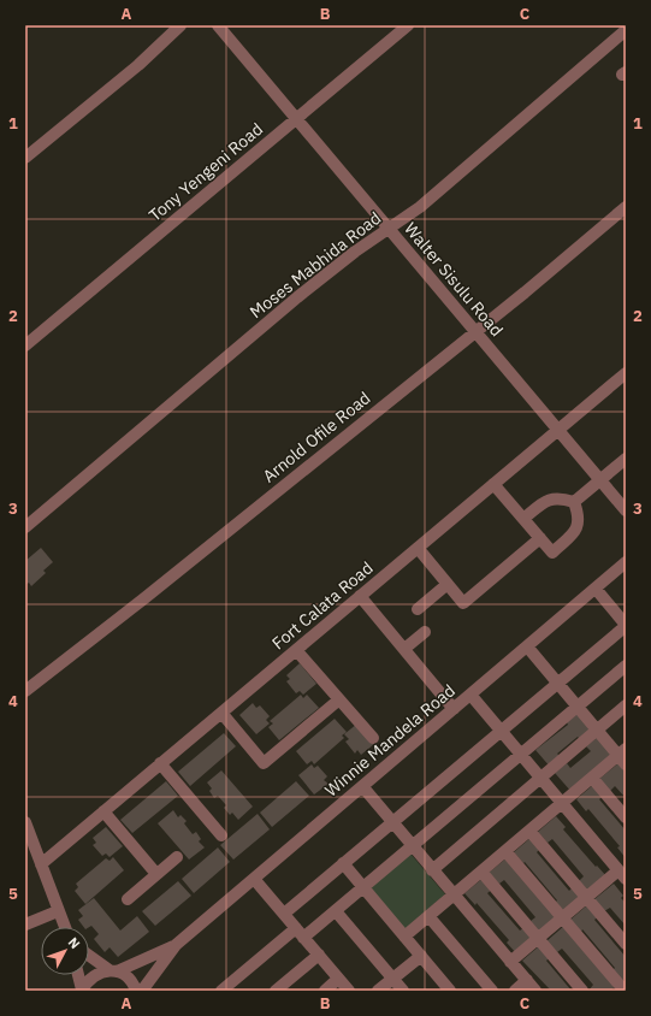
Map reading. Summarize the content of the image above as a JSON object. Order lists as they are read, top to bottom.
{
  "streets": {
    "street": [
      "Tony Yengeni Road",
      "Moses Mabhida Road",
      "Walter Sisulu Road",
      "Arnold Ofile Road",
      "Fort Calata Road",
      "Winnie Mandela Road"
    ]
  },
  "crossings": [
    ["Tony Yengeni Road", "Walter Sisulu Road"],
    ["Moses Mabhida Road", "Walter Sisulu Road"],
    ["Walter Sisulu Road", "Arnold Ofile Road"],
    ["Walter Sisulu Road", "Fort Calata Road"]
  ],
  "north": "top right",
  "grid": {
    "columns": ["A", "B", "C"],
    "rows": [
      "1",
      "2",
      "3",
      "4",
      "5"
    ]
  }
}
